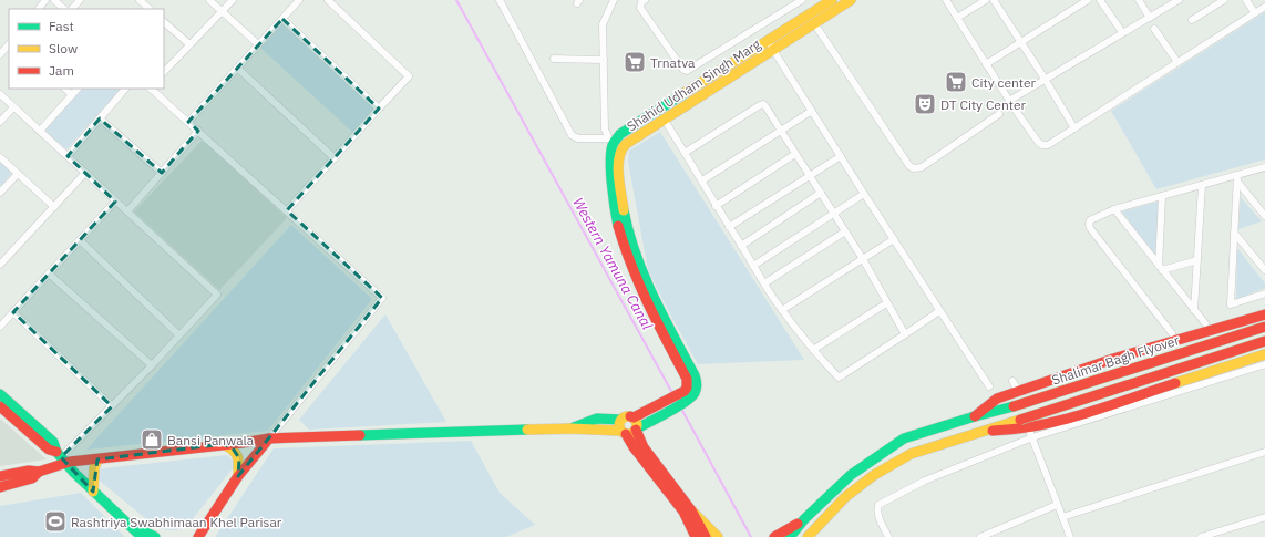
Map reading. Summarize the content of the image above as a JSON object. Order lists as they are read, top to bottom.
{
  "streets": {
    "street": ["Shahid Udham Singh Marg", "Shalimar Bagh Flyover"]
  },
  "water": ["Western Yamuna Canal"],
  "places": {
    "supermarket": ["Trnatva", "City center"],
    "theatre": ["DT City Center"],
    "shop": ["Bansi Panwala"],
    "sports": ["Rashtriya Swabhimaan Khel Parisar"]
  },
  "legend": ["Fast", "Slow", "Jam"]
}
